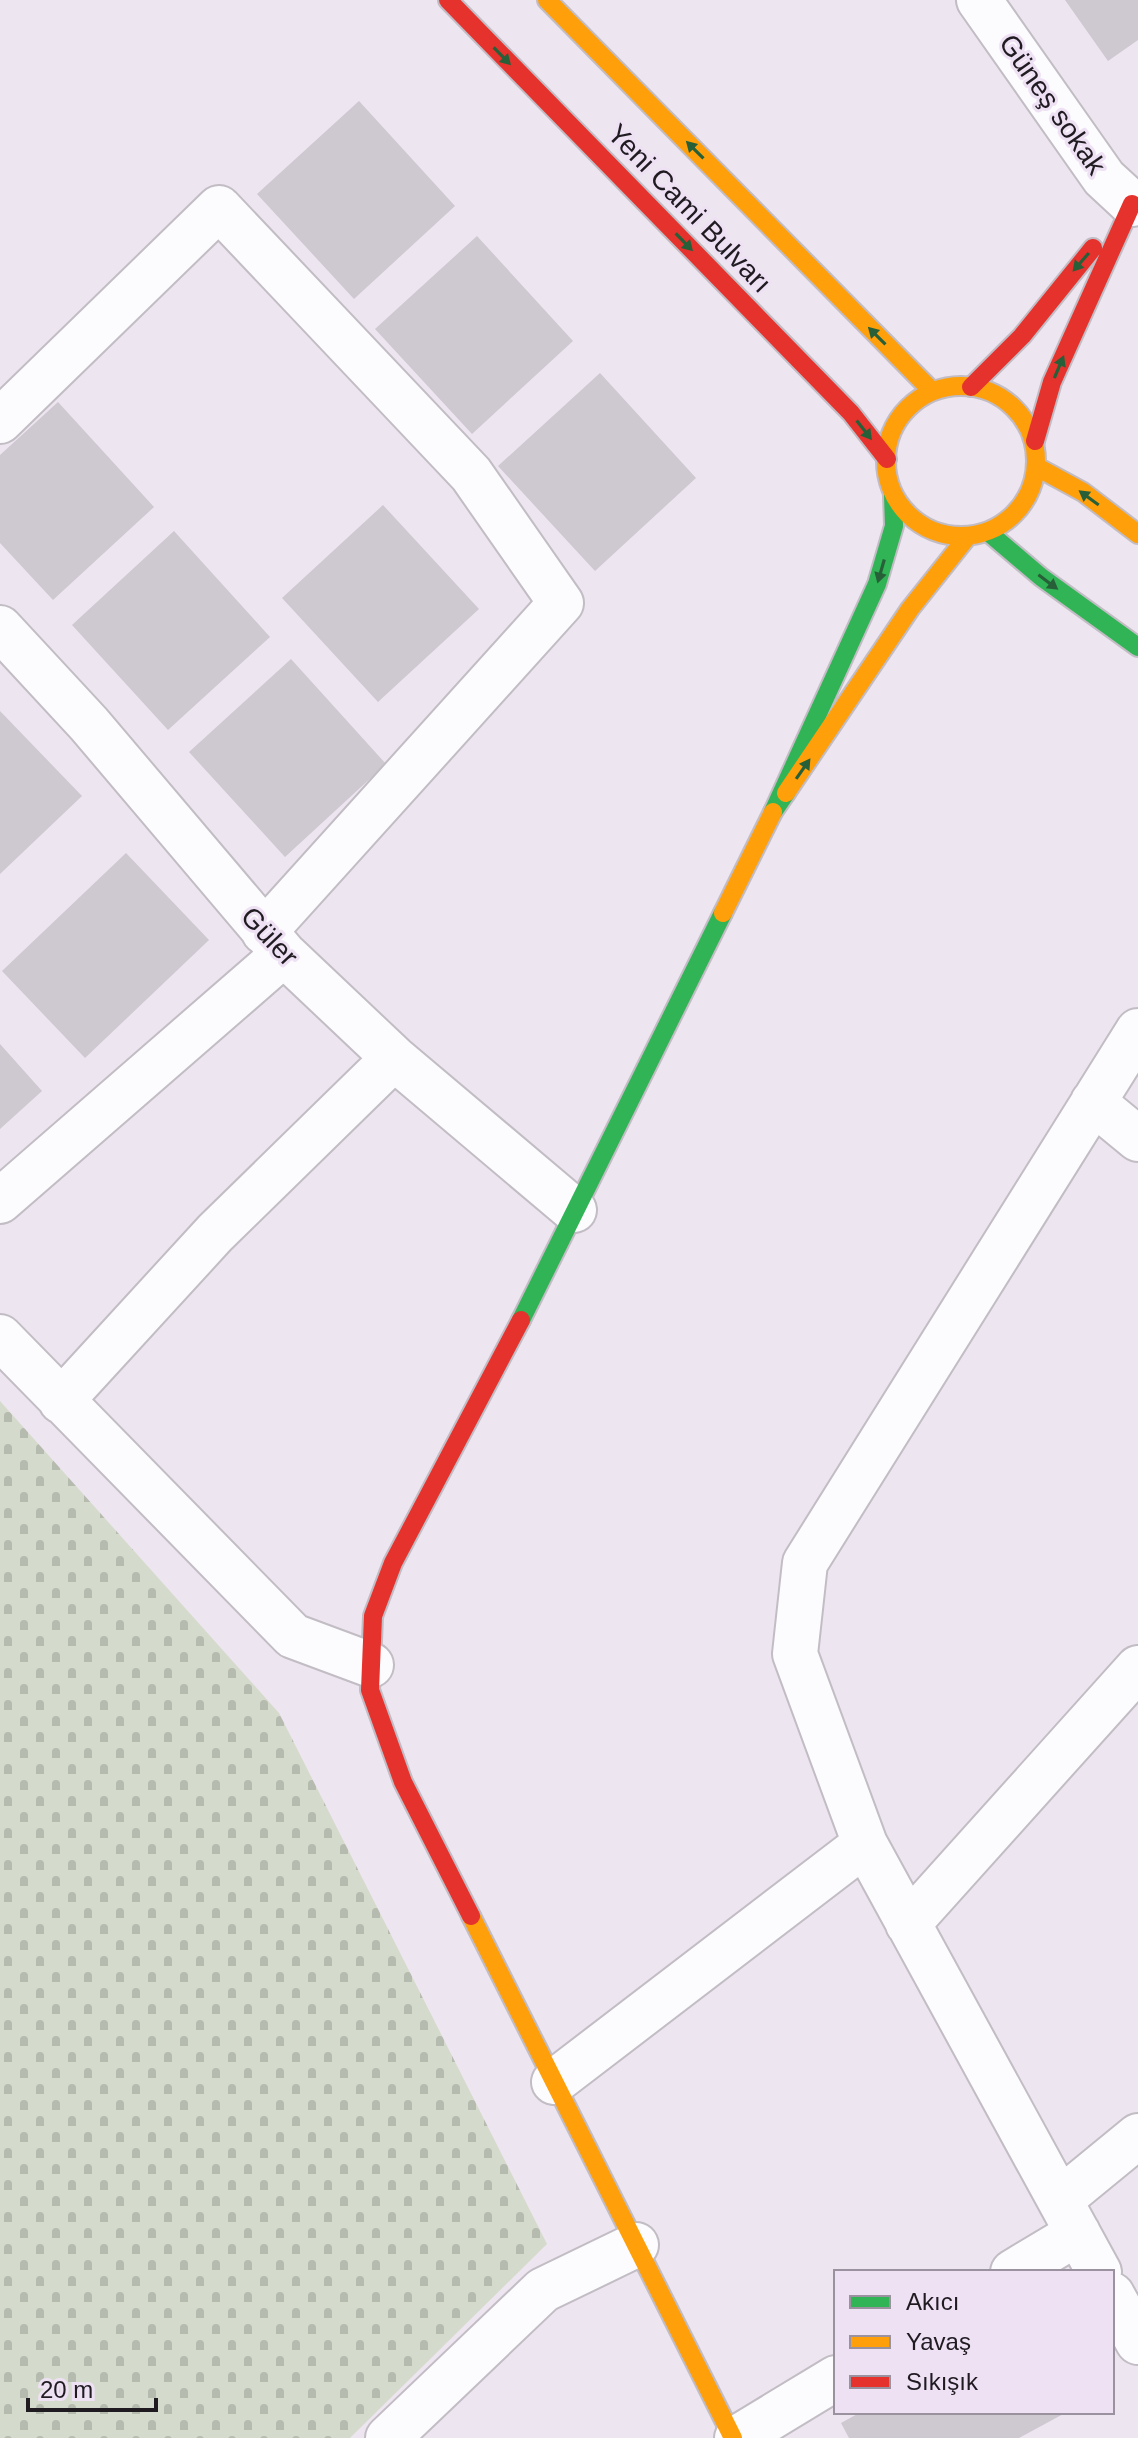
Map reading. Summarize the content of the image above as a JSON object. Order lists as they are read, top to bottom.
{
  "streets": {
    "street": ["Güneş sokak", "Yeni Cami Bulvarı", "Güler"]
  },
  "legend": ["Akıcı", "Yavaş", "Sıkışık"],
  "scale_bar": "20 m"
}
